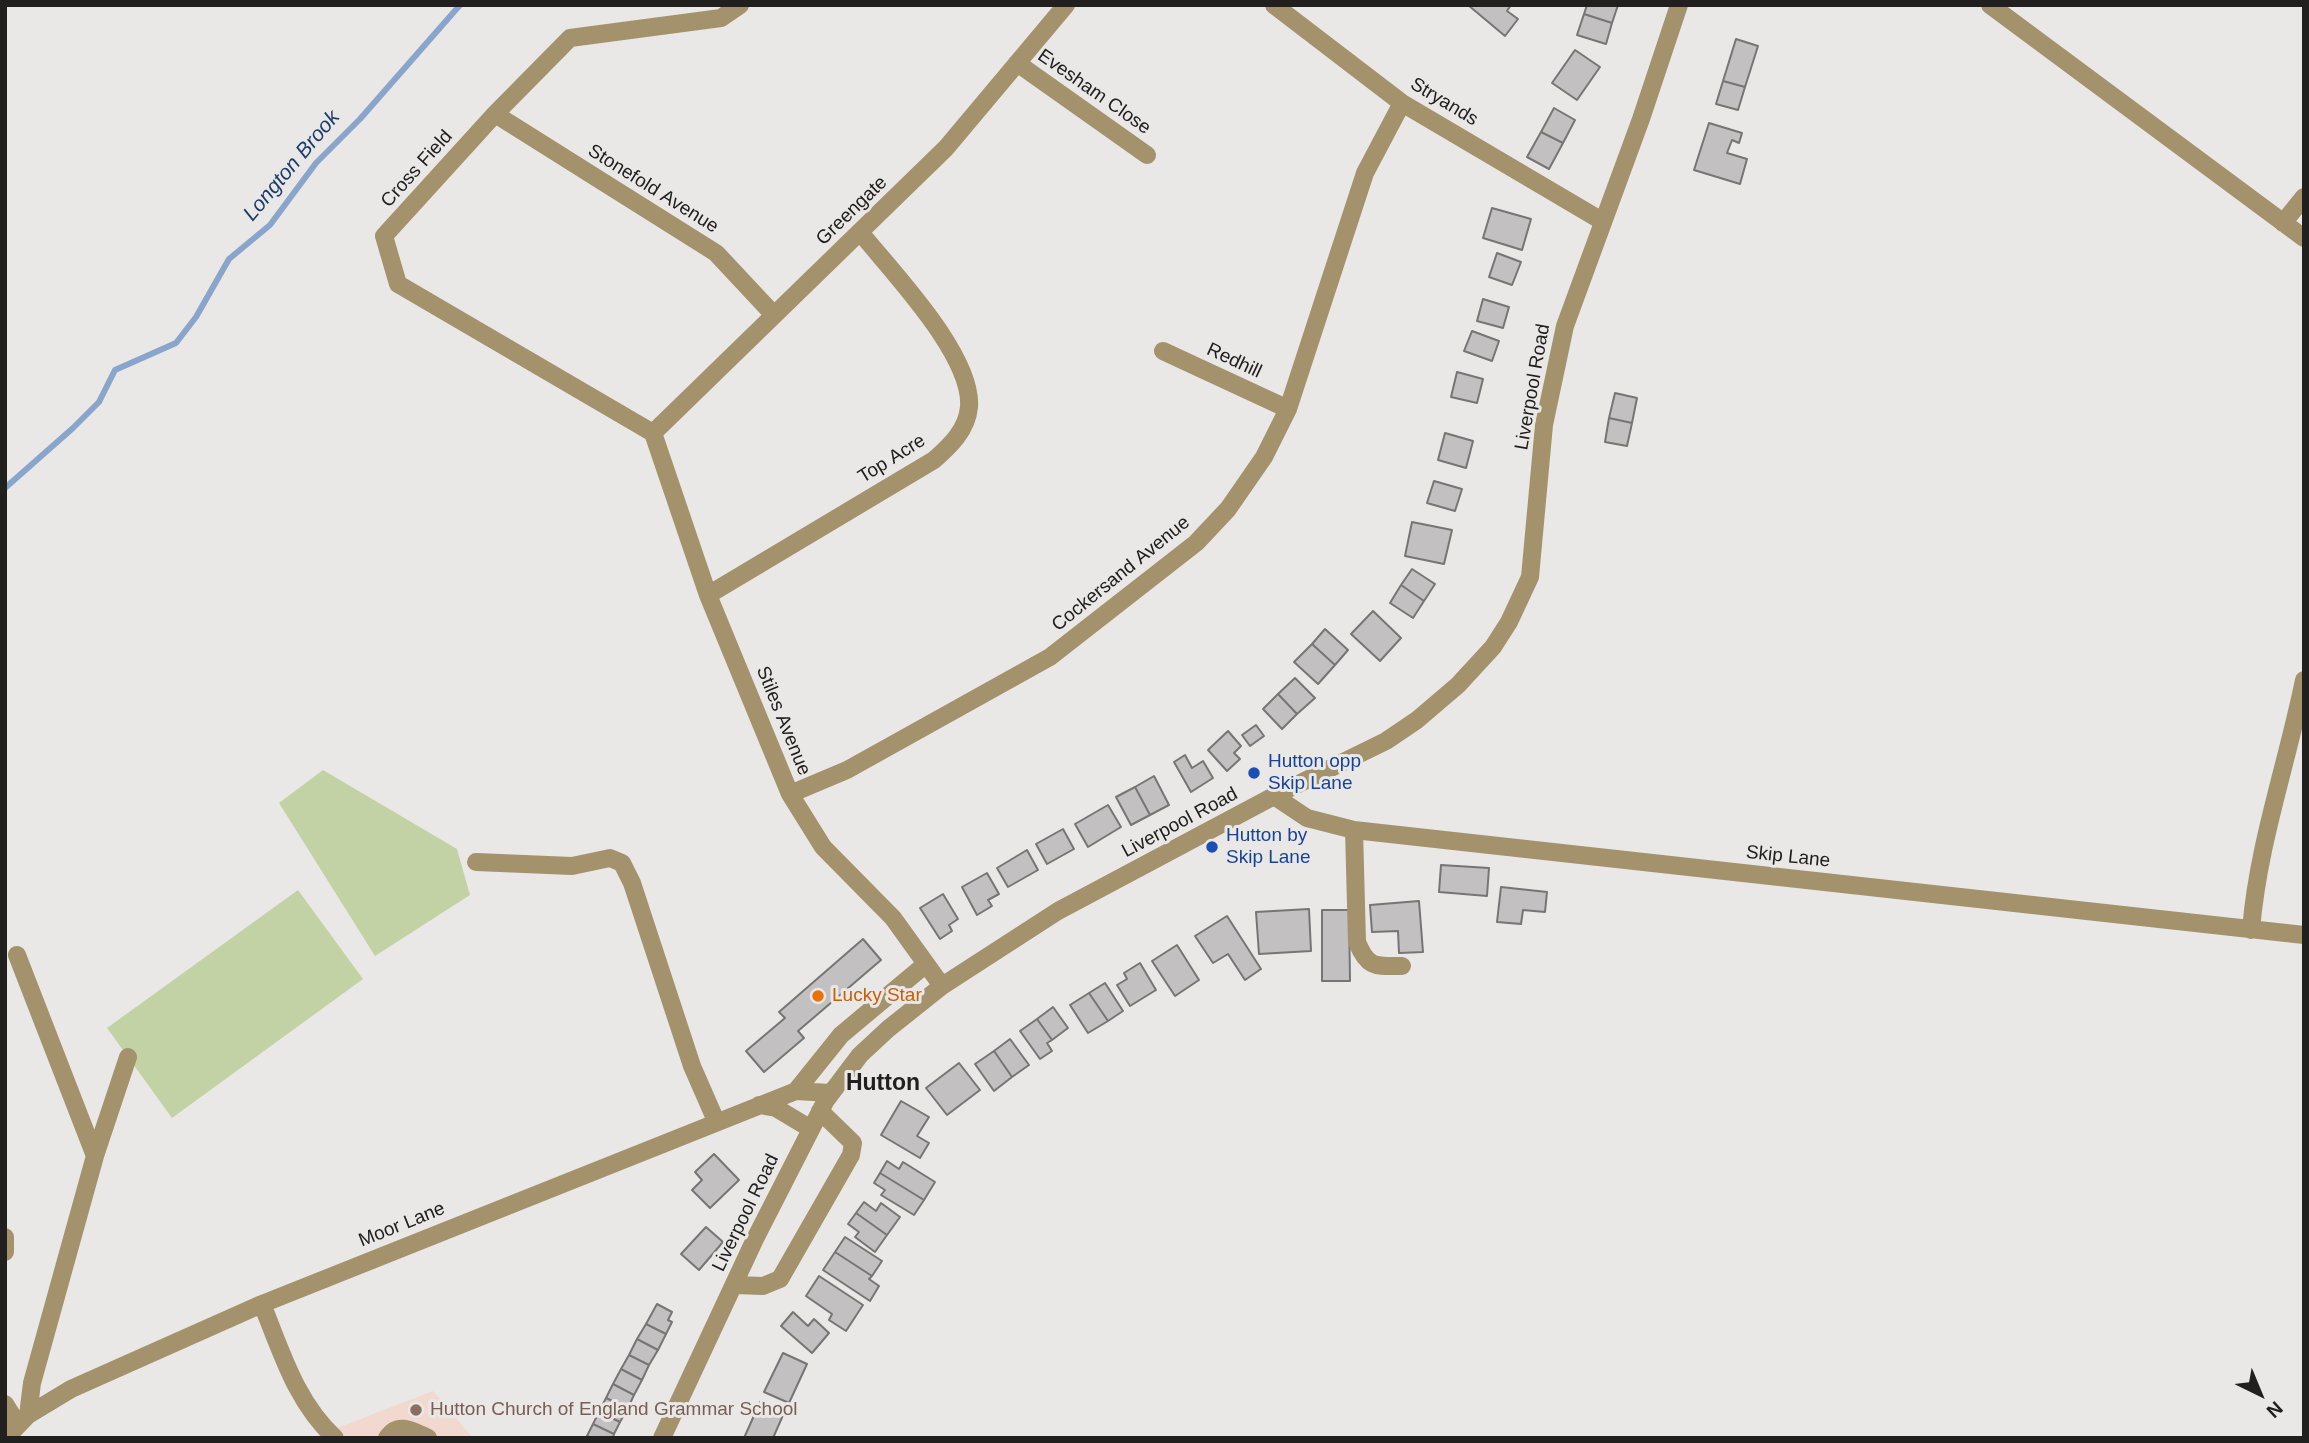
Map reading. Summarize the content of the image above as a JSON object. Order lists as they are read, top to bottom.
{
  "streets": {
    "street": [
      "Evesham Close",
      "Stryands",
      "Cross Field",
      "Stonefold Avenue",
      "Greengate",
      "Redhill",
      "Liverpool Road",
      "Top Acre",
      "Cockersand Avenue",
      "Stiles Avenue",
      "Skip Lane",
      "Moor Lane"
    ]
  },
  "crossings": [
    ["Evesham Close", "Greengate"],
    ["Stryands", "Liverpool Road"],
    ["Stryands", "Cockersand Avenue"],
    ["Cross Field", "Stonefold Avenue"],
    ["Cross Field", "Greengate"],
    ["Cross Field", "Stiles Avenue"],
    ["Stonefold Avenue", "Greengate"],
    ["Greengate", "Top Acre"],
    ["Greengate", "Stiles Avenue"],
    ["Redhill", "Cockersand Avenue"],
    ["Liverpool Road", "Stiles Avenue"],
    ["Liverpool Road", "Skip Lane"],
    ["Liverpool Road", "Moor Lane"],
    ["Top Acre", "Stiles Avenue"],
    ["Cockersand Avenue", "Stiles Avenue"]
  ],
  "districts": ["Hutton"],
  "water": ["Longton Brook"],
  "places": [
    "Hutton opp Skip Lane",
    "Hutton by Skip Lane",
    "Lucky Star",
    "Hutton Church of England Grammar School"
  ],
  "north": "bottom right"
}
